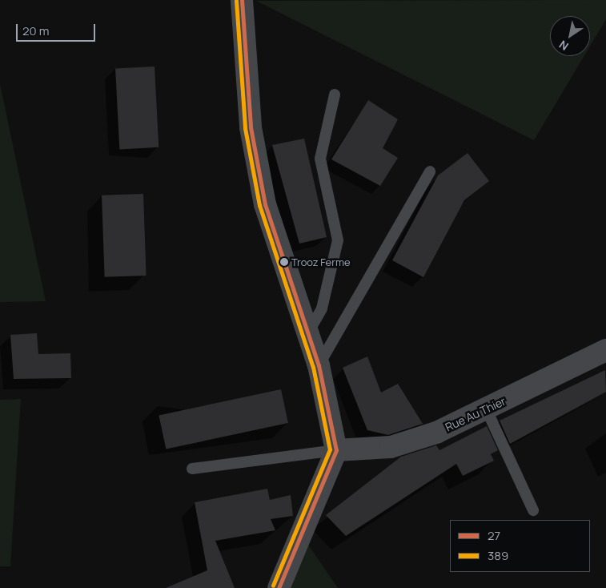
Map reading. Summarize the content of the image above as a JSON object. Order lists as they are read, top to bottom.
{
  "streets": {
    "street": ["Rue Au Thier"]
  },
  "places": ["Trooz Ferme"],
  "lines": ["transit line 27", "transit line 389"],
  "legend": ["27", "389"],
  "scale_bar": "20 m",
  "north": "bottom left"
}
